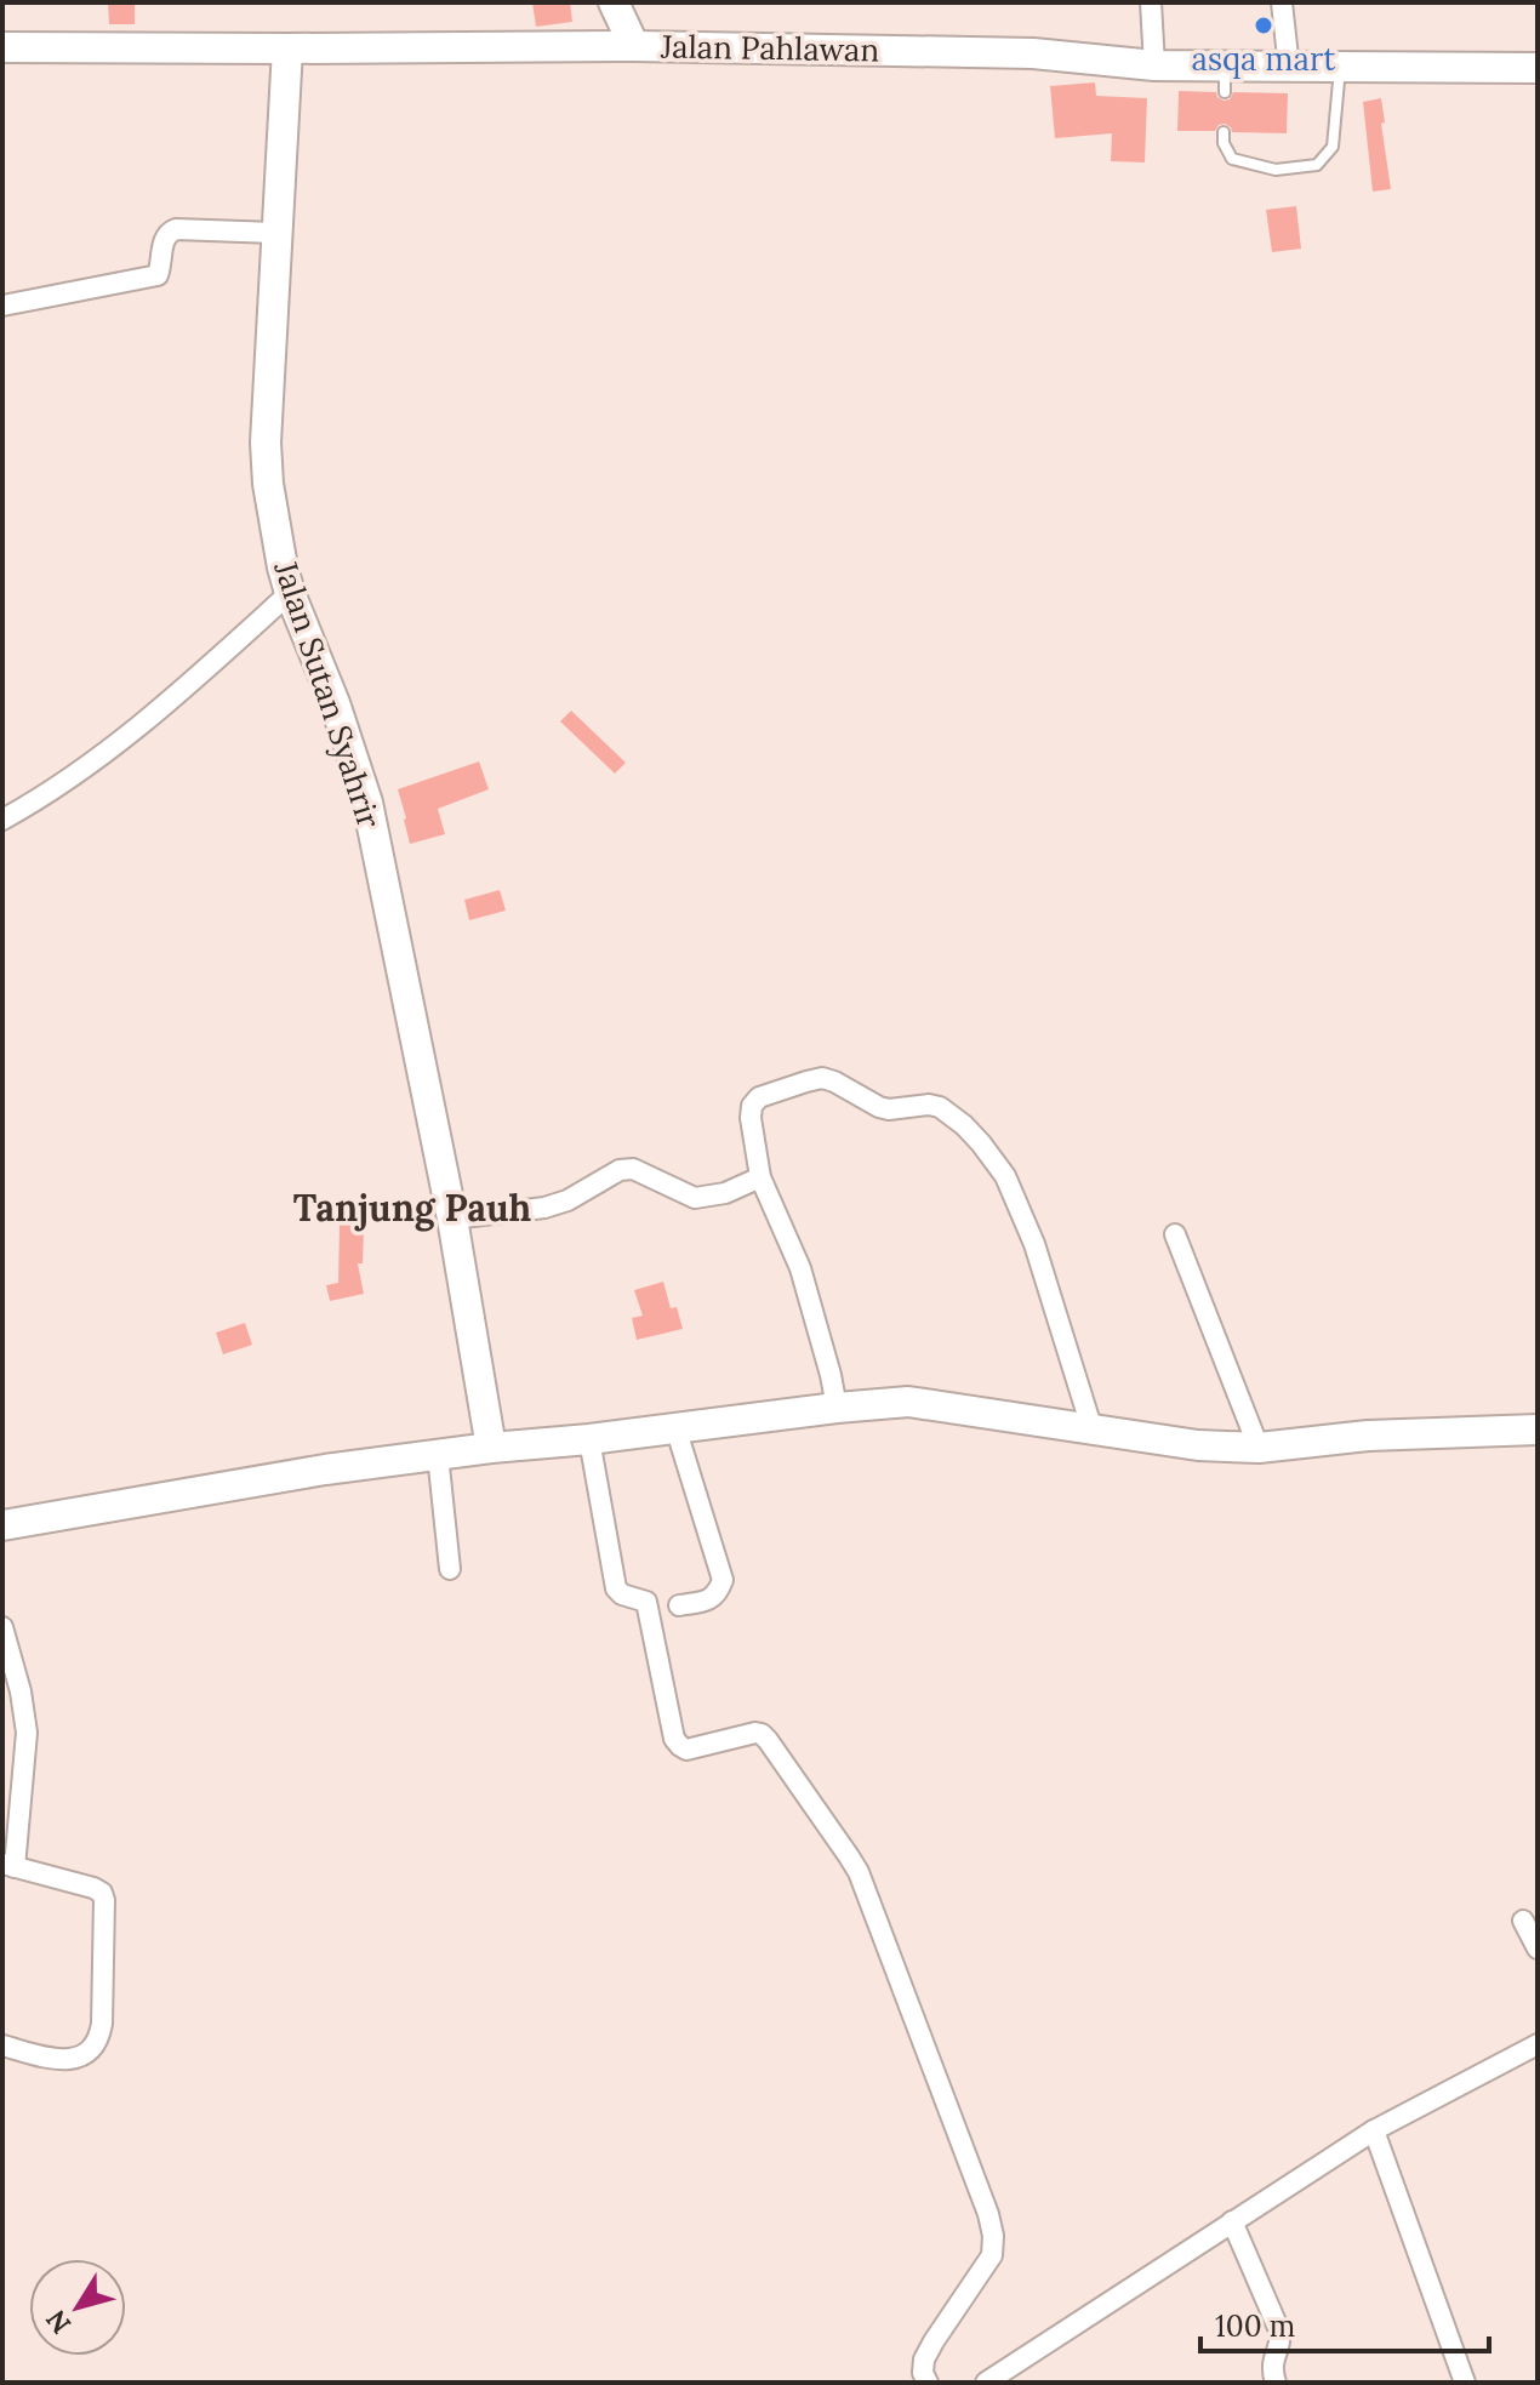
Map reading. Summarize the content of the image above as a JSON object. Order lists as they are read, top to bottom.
{
  "streets": {
    "street": ["Jalan Pahlawan", "Jalan Sutan Syahrir"]
  },
  "crossings": [
    ["Jalan Pahlawan", "Jalan Sutan Syahrir"]
  ],
  "districts": ["Tanjung Pauh"],
  "places": ["asqa mart"],
  "scale_bar": "100 m",
  "north": "bottom left"
}
